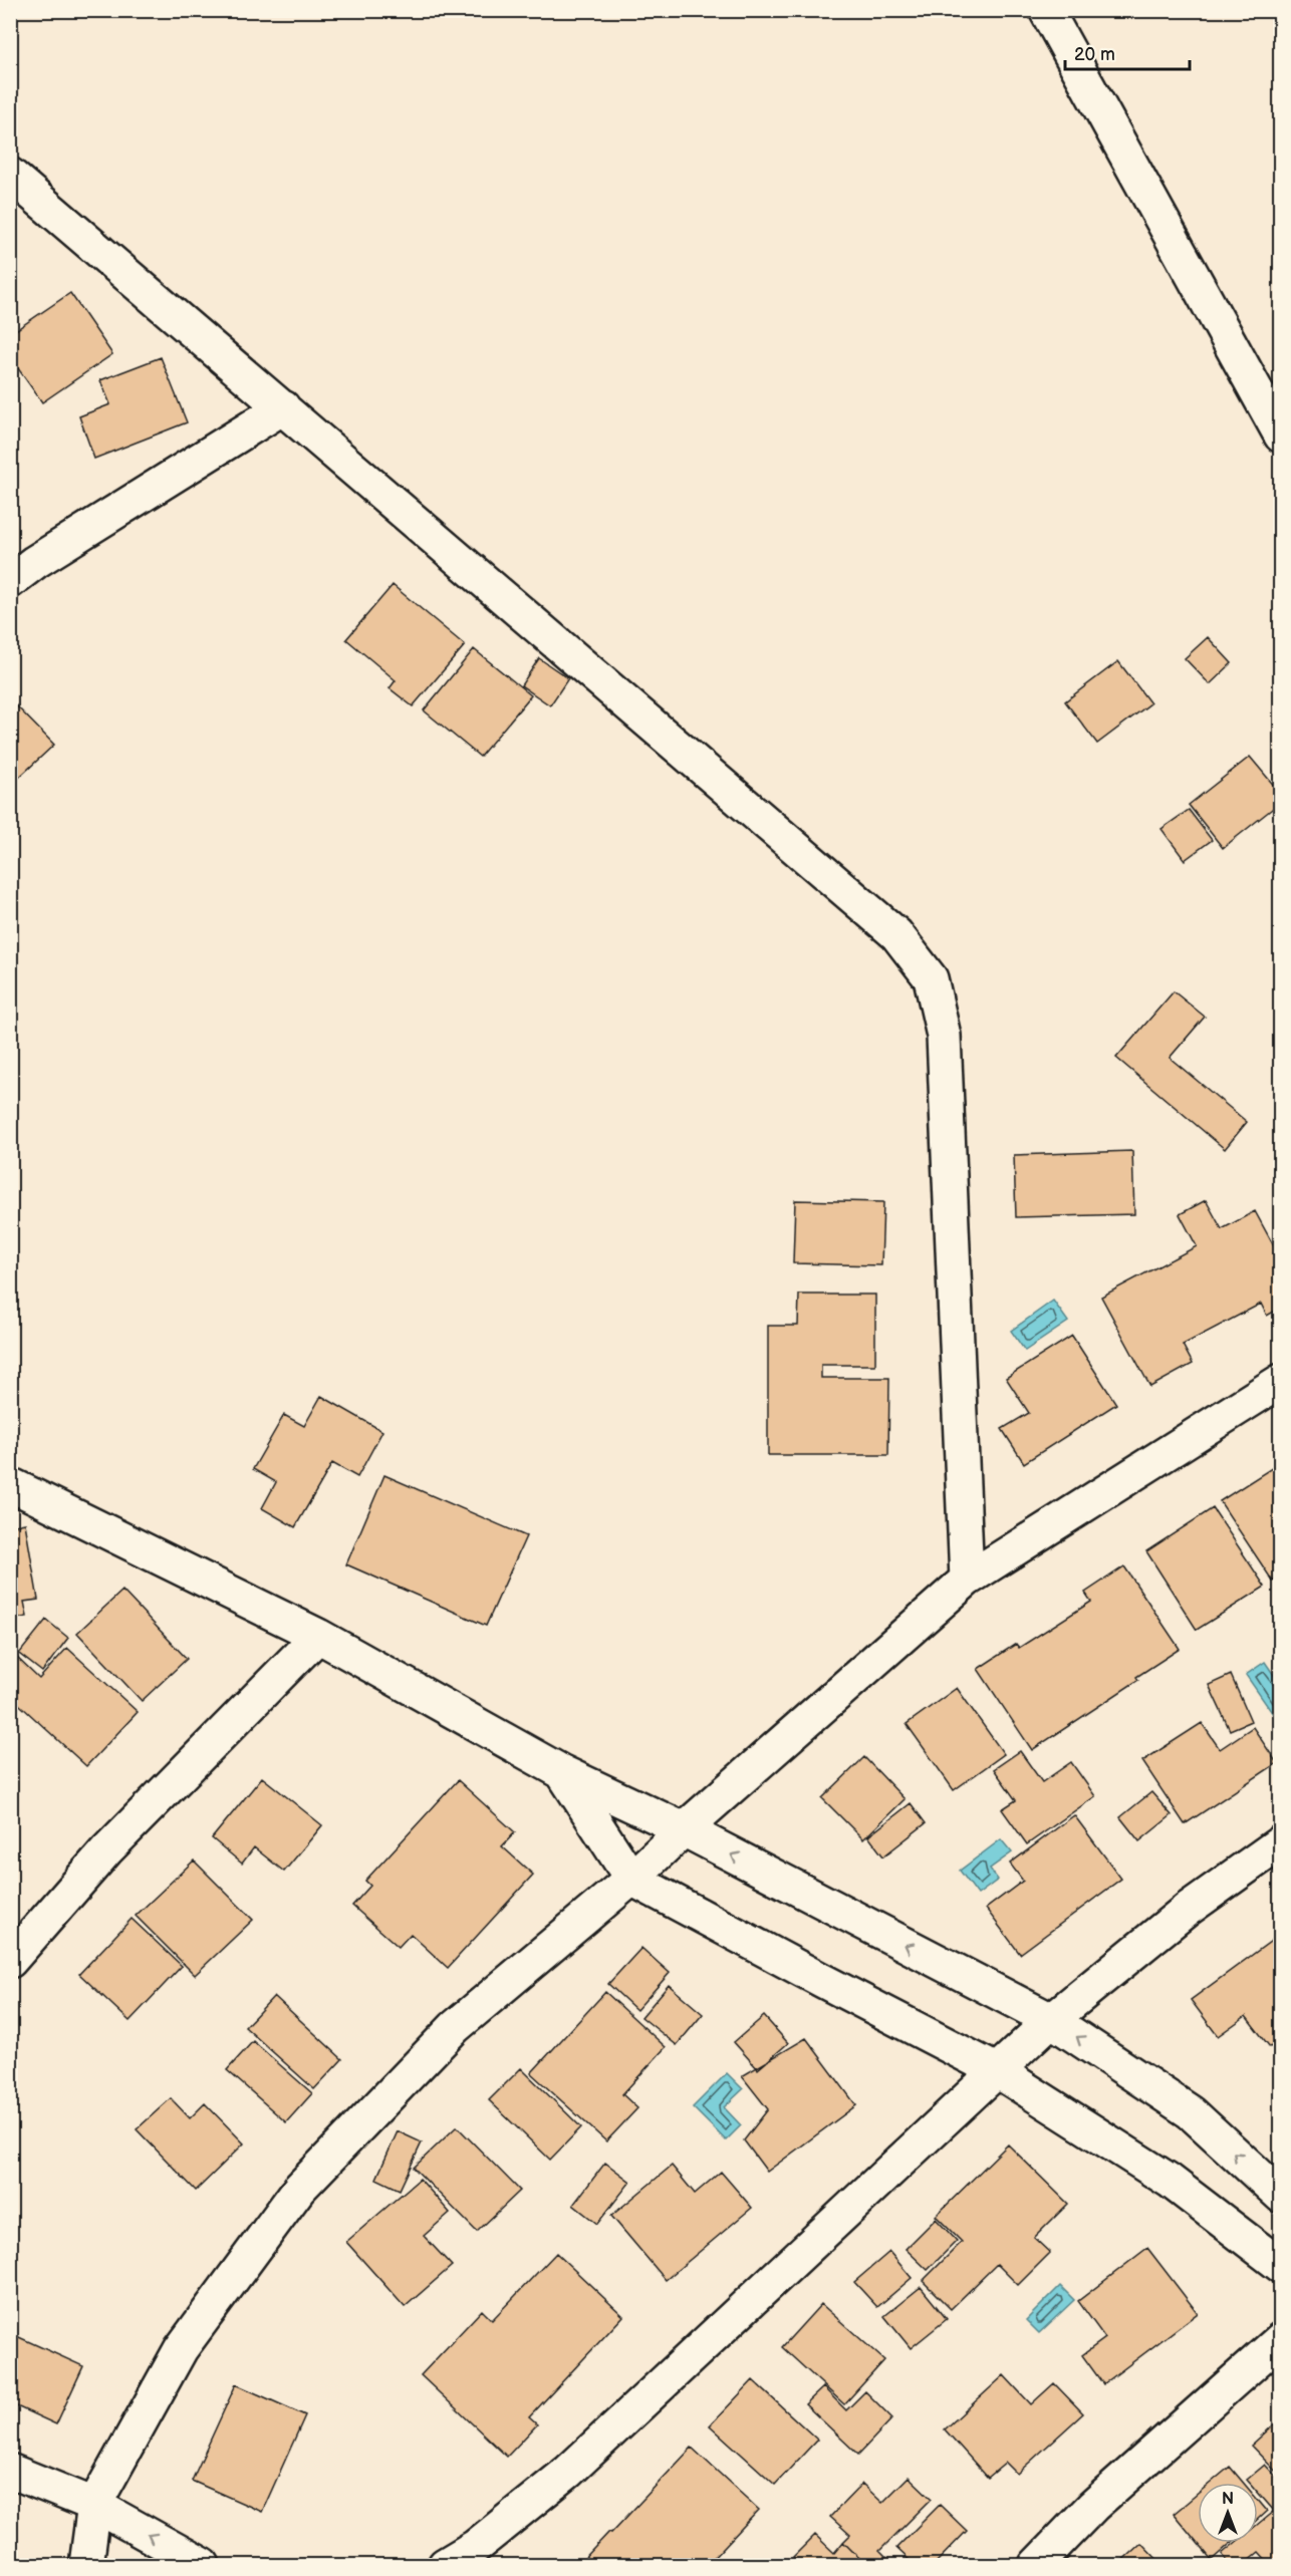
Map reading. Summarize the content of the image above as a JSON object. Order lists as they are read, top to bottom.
{
  "scale_bar": "20 m",
  "north": "top"
}
